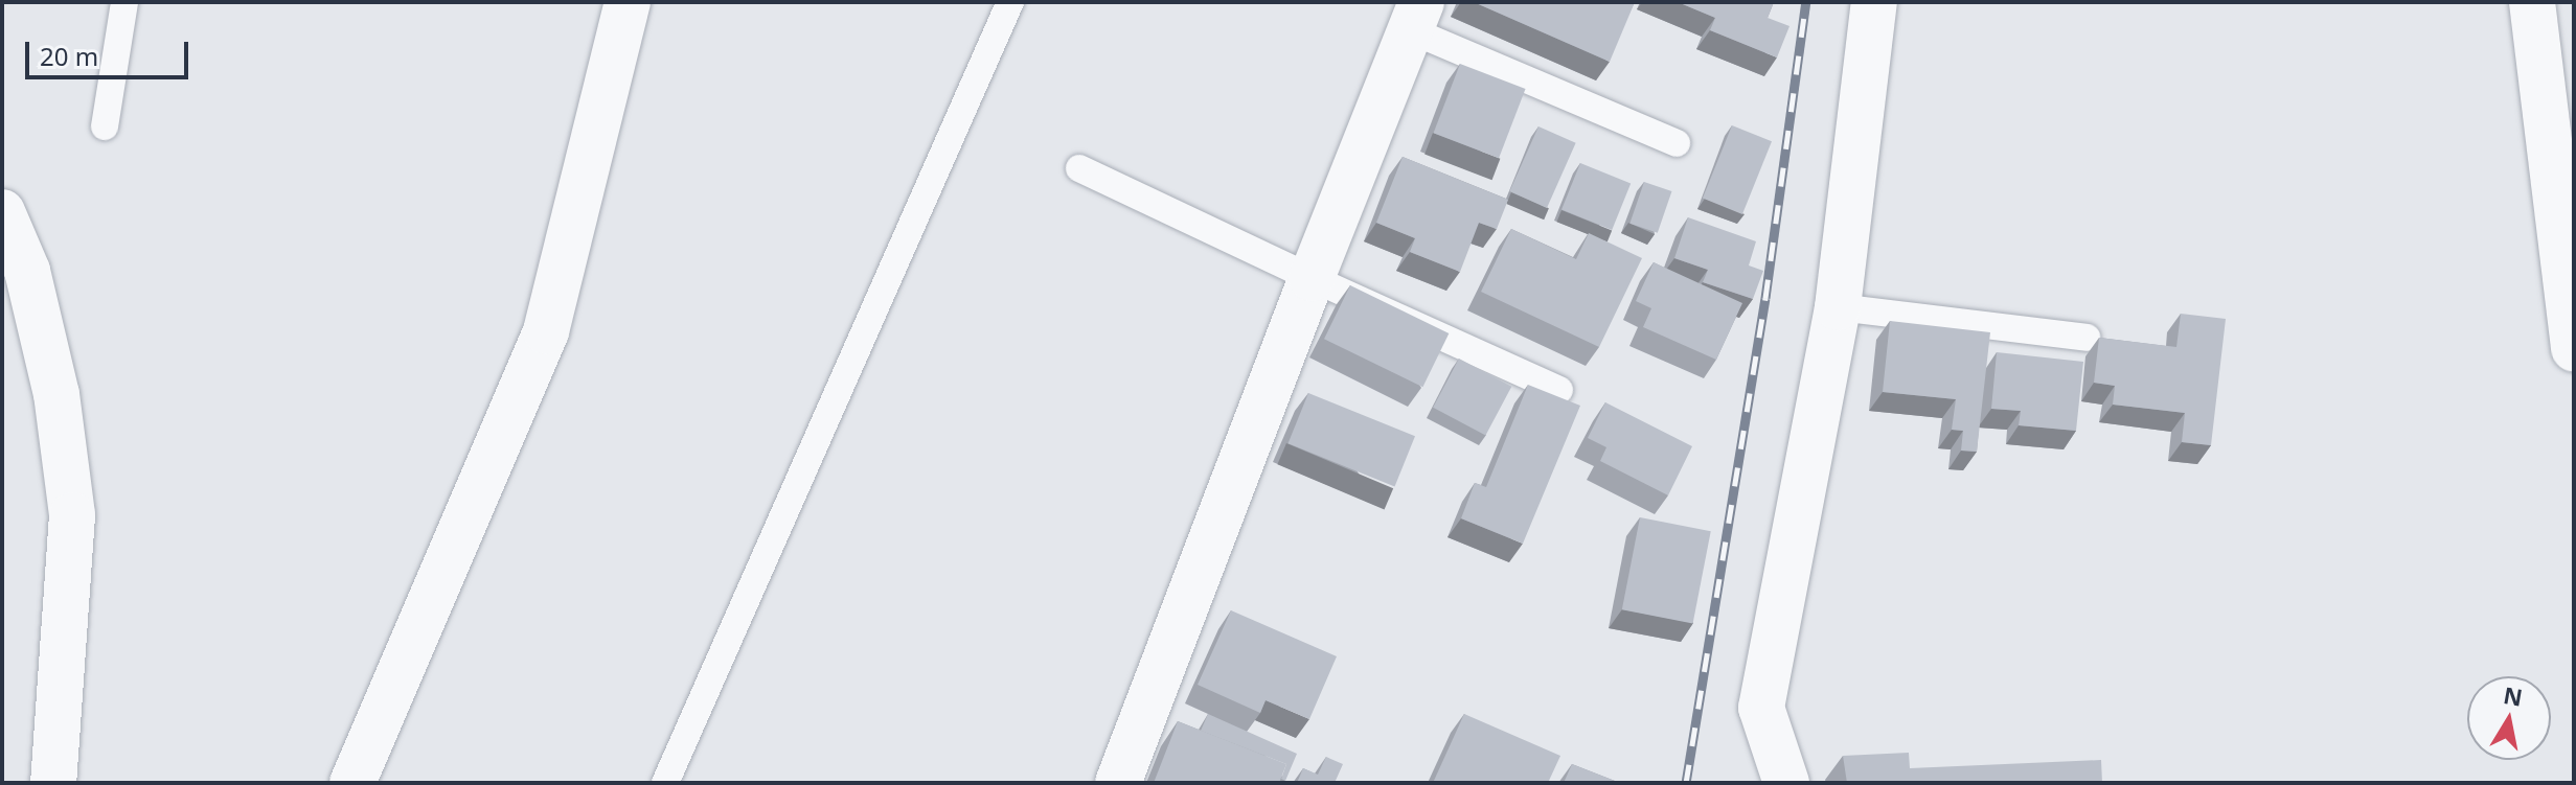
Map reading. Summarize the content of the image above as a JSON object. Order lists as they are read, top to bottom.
{
  "scale_bar": "20 m",
  "north": "top"
}
